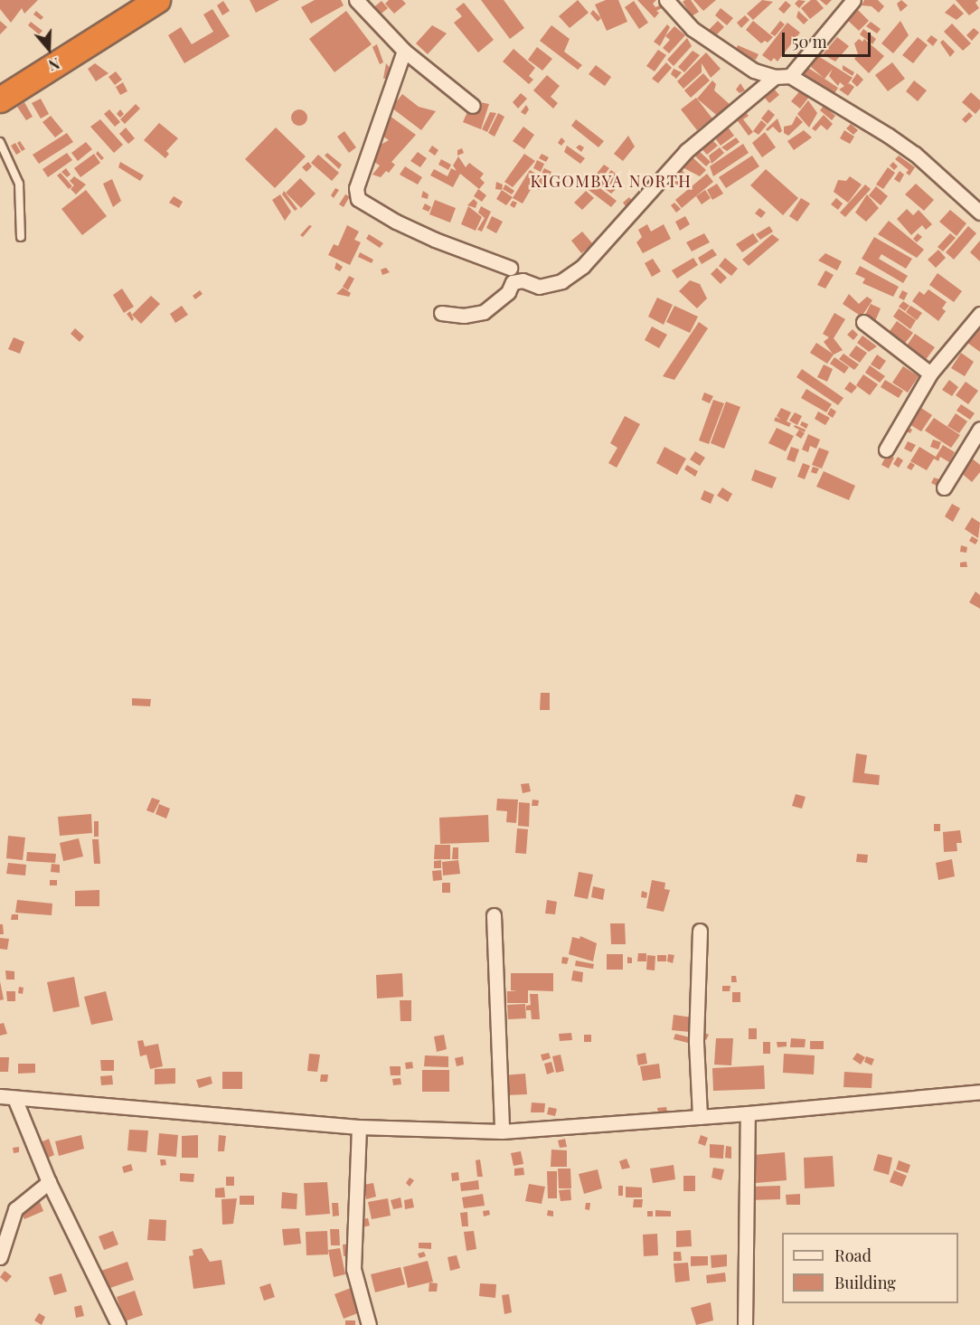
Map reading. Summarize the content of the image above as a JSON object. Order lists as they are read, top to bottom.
{
  "districts": ["KIGOMBYA NORTH"],
  "legend": ["Road", "Building"],
  "scale_bar": "50 m",
  "north": "bottom"
}
